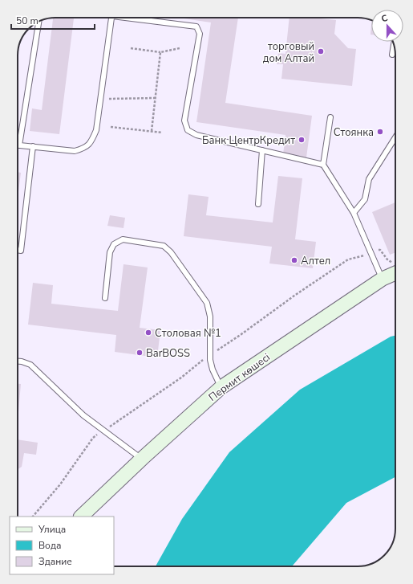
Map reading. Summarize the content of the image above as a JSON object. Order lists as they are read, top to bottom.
{
  "streets": {
    "main road": ["Пермит көшесі"]
  },
  "places": [
    "торговый дом Алтай",
    "Стоянка",
    "Банк ЦентрКредит",
    "Алтел",
    "Столовая №1",
    "BarBOSS"
  ],
  "legend": ["Улица", "Вода", "Здание"],
  "scale_bar": "50 m",
  "north": "top"
}
